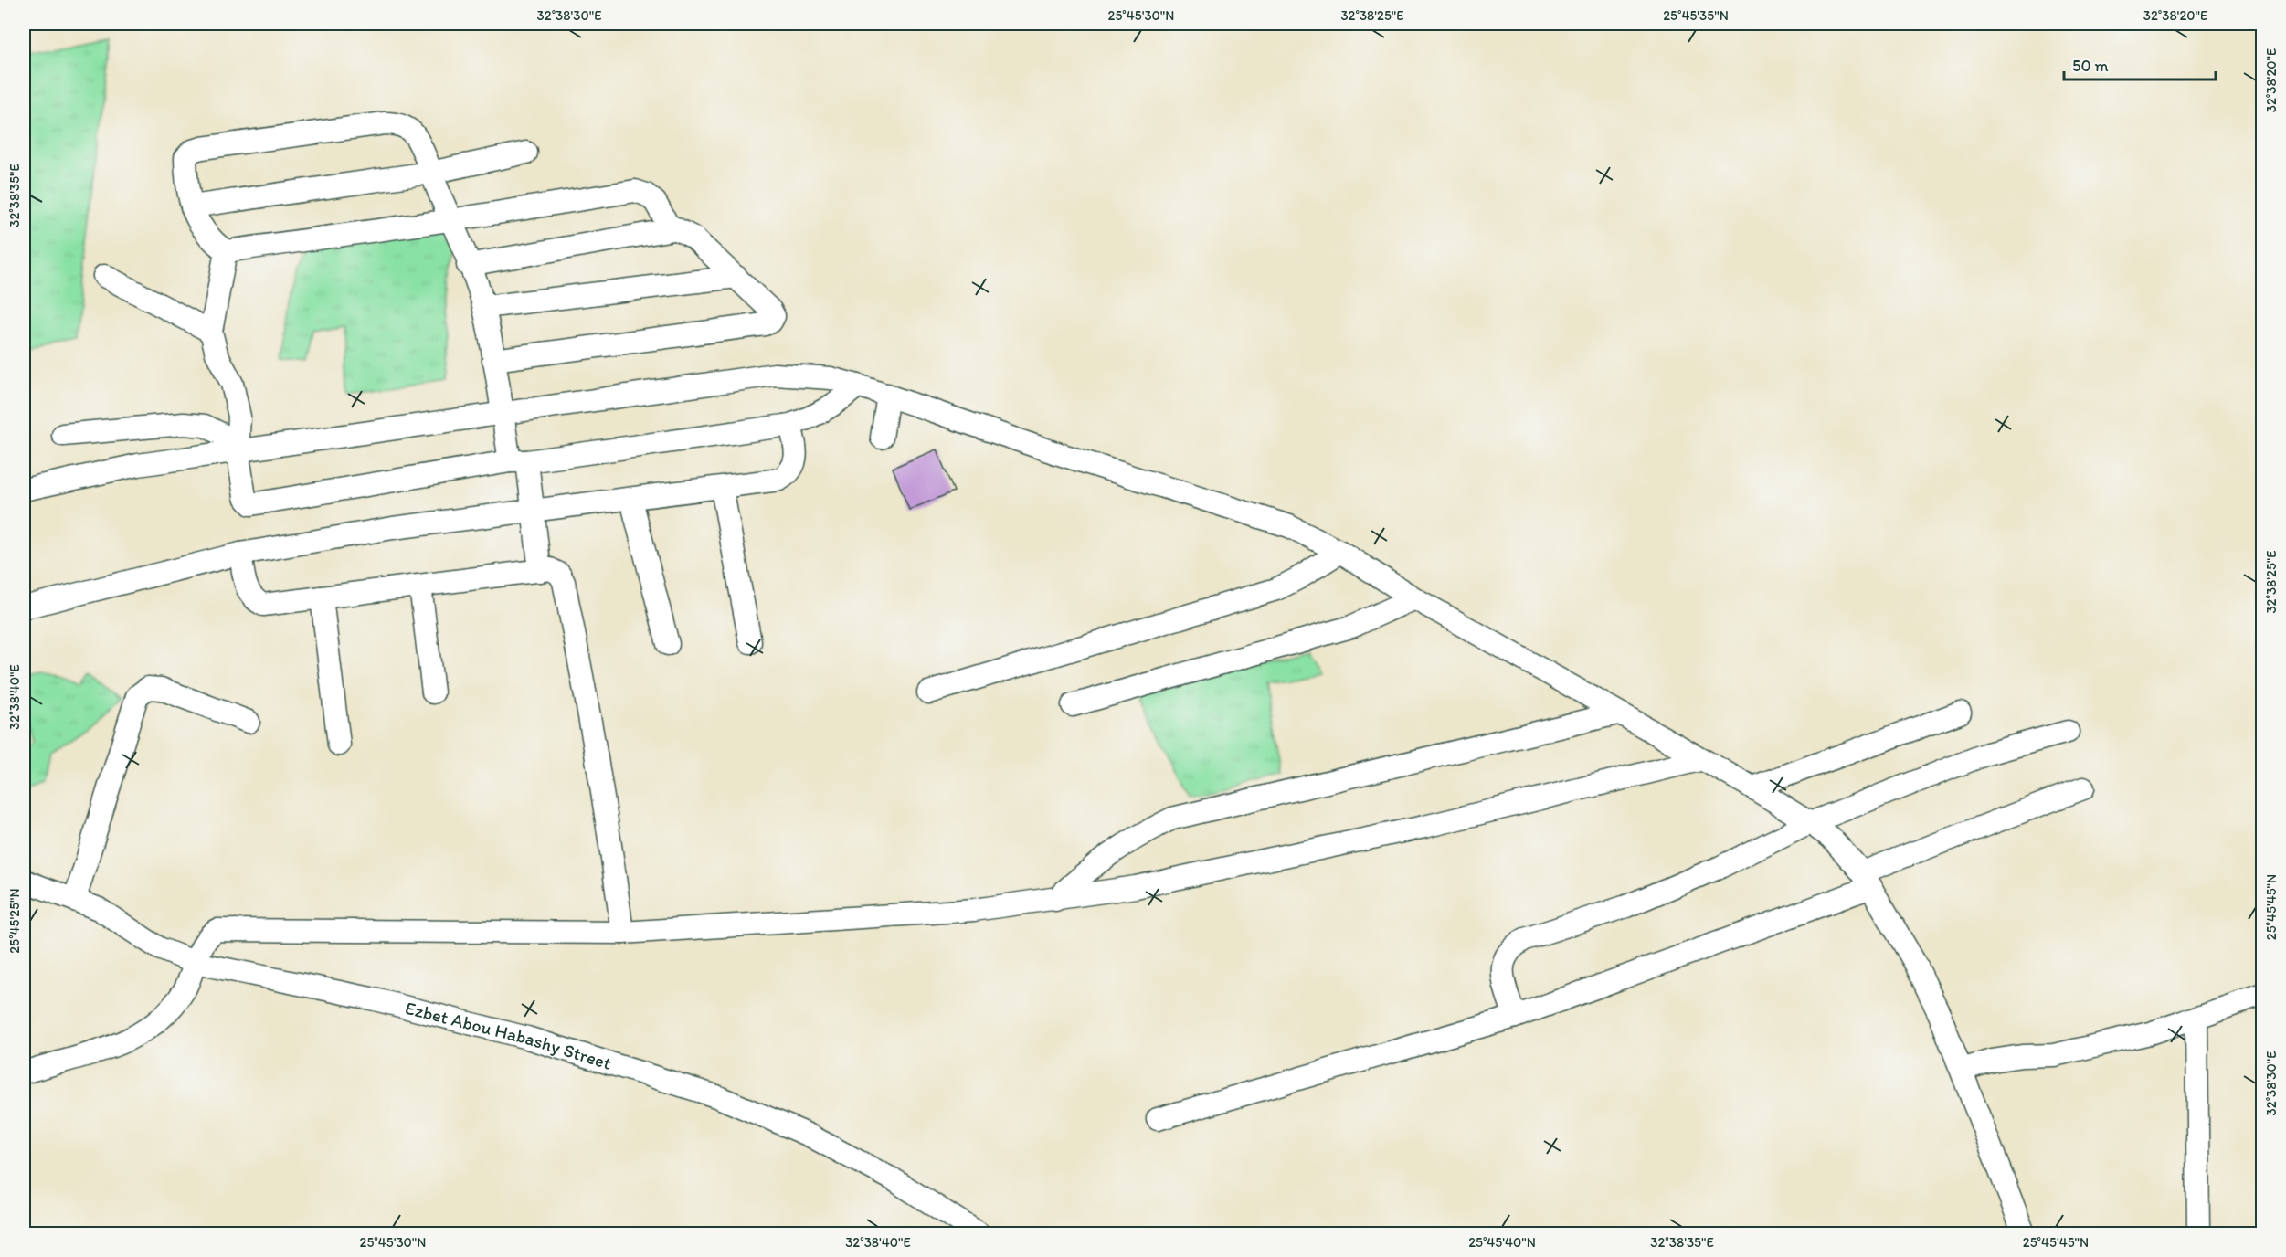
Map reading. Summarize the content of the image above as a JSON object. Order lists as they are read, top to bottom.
{
  "streets": {
    "street": ["Ezbet Abou Habashy Street"]
  },
  "scale_bar": "50 m",
  "coordinates": [
    "32°38'30\"E",
    "25°45'30\"N",
    "32°38'25\"E",
    "25°45'35\"N",
    "32°38'20\"E",
    "32°38'35\"E",
    "32°38'40\"E",
    "25°45'45\"N",
    "25°45'25\"N",
    "25°45'40\"N"
  ]
}
